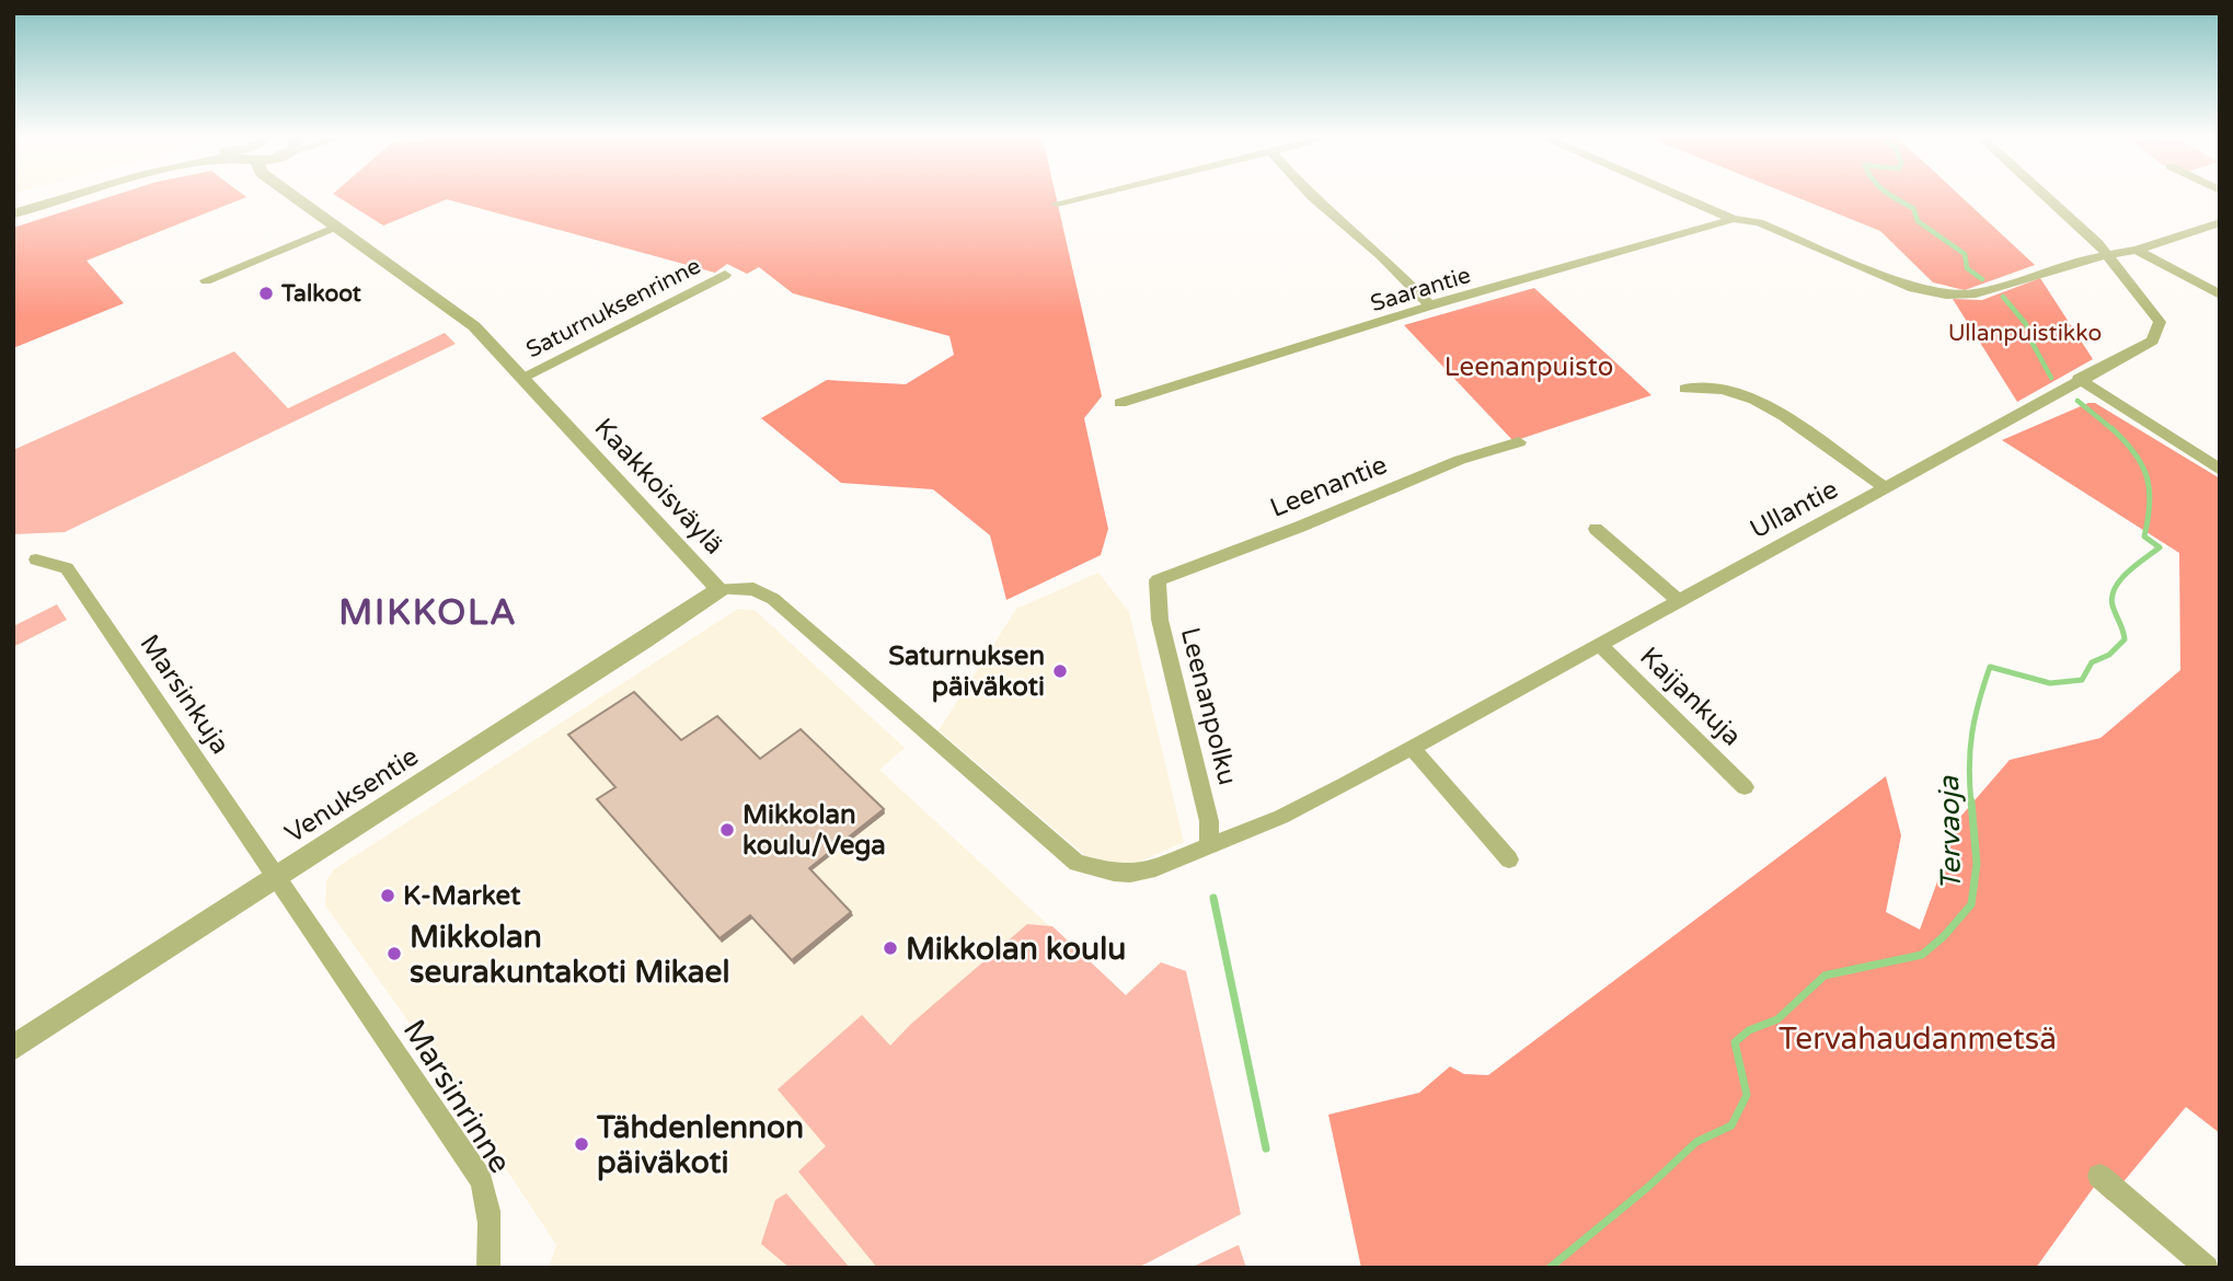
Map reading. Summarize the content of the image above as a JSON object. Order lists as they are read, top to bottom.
{
  "streets": {
    "street": [
      "Saarantie",
      "Saturnuksenrinne",
      "Kaakkoisväylä",
      "Leenantie",
      "Ullantie",
      "Marsinkuja",
      "Kaijankuja",
      "Leenanpolku",
      "Venuksentie",
      "Marsinrinne"
    ]
  },
  "crossings": [
    ["Saturnuksenrinne", "Kaakkoisväylä"],
    ["Kaakkoisväylä", "Ullantie"],
    ["Kaakkoisväylä", "Leenanpolku"],
    ["Kaakkoisväylä", "Venuksentie"],
    ["Leenantie", "Leenanpolku"],
    ["Ullantie", "Kaijankuja"],
    ["Ullantie", "Leenanpolku"],
    ["Marsinkuja", "Venuksentie"],
    ["Marsinkuja", "Marsinrinne"],
    ["Venuksentie", "Marsinrinne"]
  ],
  "districts": ["MIKKOLA"],
  "water": ["Tervaoja"],
  "parks": ["Ullanpuistikko", "Leenanpuisto", "Tervahaudanmetsä"],
  "places": [
    "Talkoot",
    "Saturnuksen päiväkoti",
    "Mikkolan koulu/Vega",
    "K-Market",
    "Mikkolan koulu",
    "Mikkolan seurakuntakoti Mikael",
    "Tähdenlennon päiväkoti"
  ]
}
